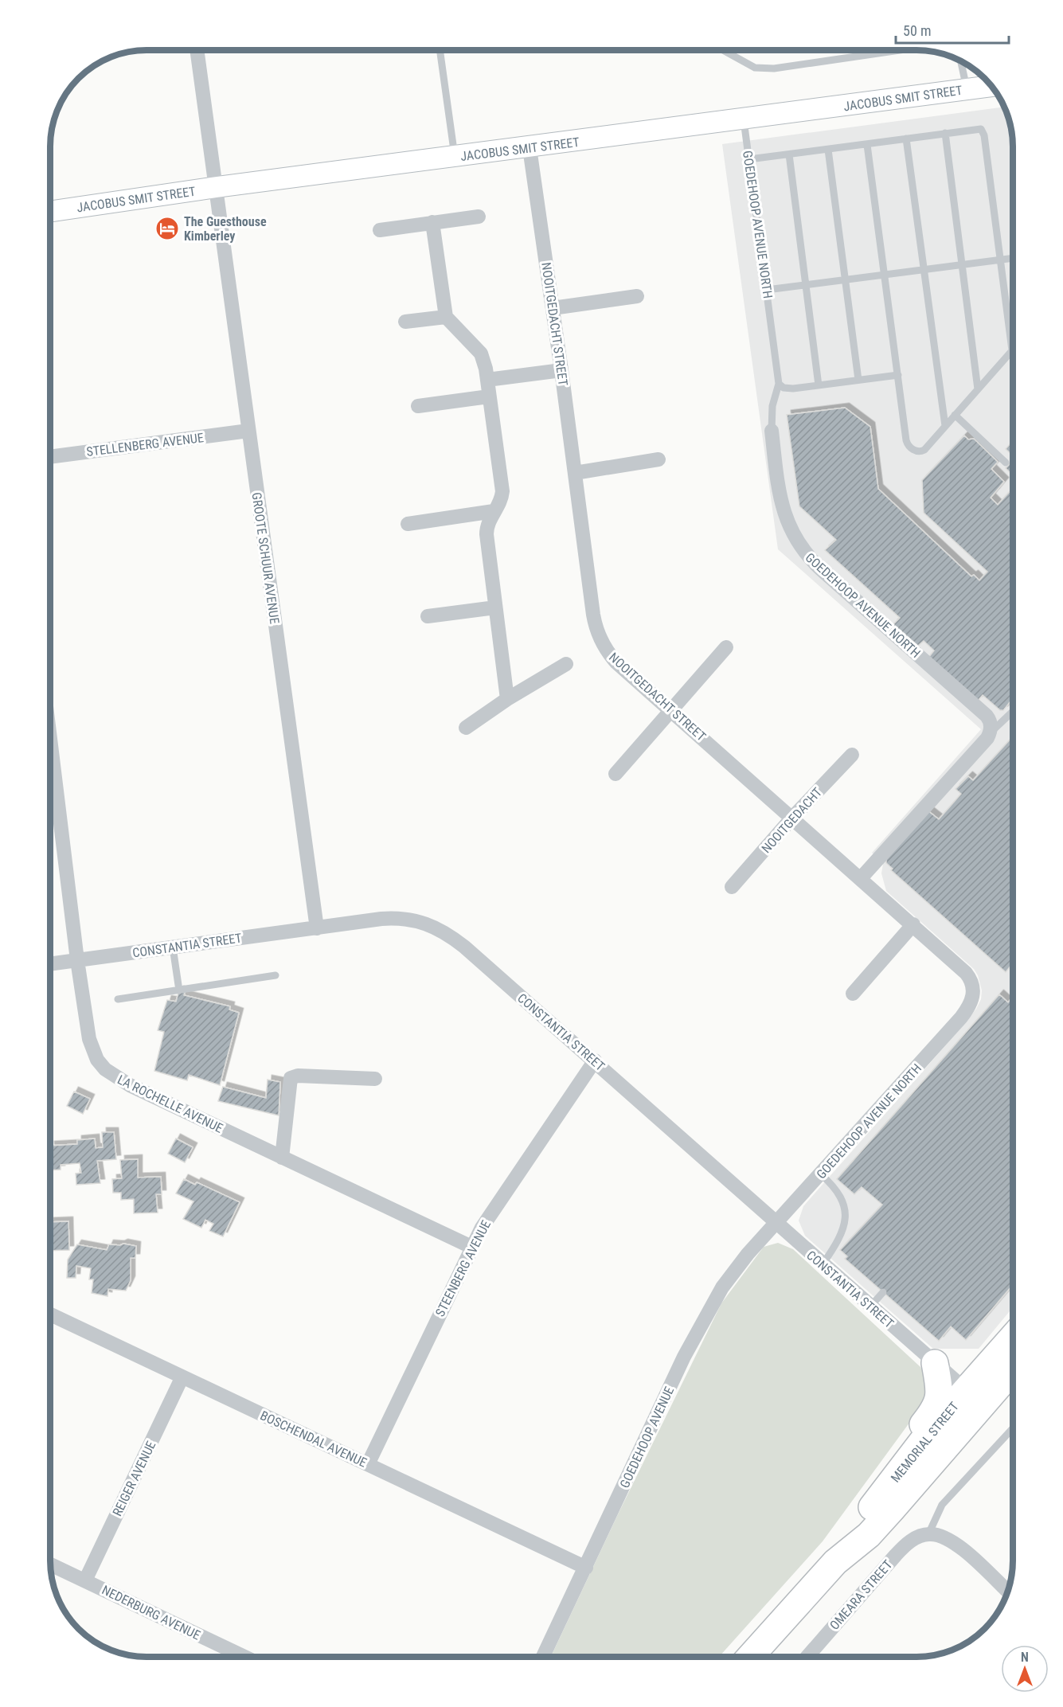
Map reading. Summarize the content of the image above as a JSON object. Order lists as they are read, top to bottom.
{
  "streets": {
    "highway": ["MEMORIAL STREET"],
    "street": [
      "JACOBUS SMIT STREET",
      "GOEDEHOOP AVENUE NORTH",
      "NOOITGEDACHT STREET",
      "STELLENBERG AVENUE",
      "GROOTE SCHUUR AVENUE",
      "NOOITGEDACHT",
      "CONSTANTIA STREET",
      "LA ROCHELLE AVENUE",
      "STEENBERG AVENUE",
      "GOEDEHOOP AVENUE",
      "BOSCHENDAL AVENUE",
      "REIGER AVENUE",
      "OMEARA STREET",
      "NEDERBURG AVENUE"
    ]
  },
  "crossings": [
    ["JACOBUS SMIT STREET", "GOEDEHOOP AVENUE NORTH"],
    ["JACOBUS SMIT STREET", "NOOITGEDACHT STREET"],
    ["JACOBUS SMIT STREET", "GROOTE SCHUUR AVENUE"],
    ["GOEDEHOOP AVENUE NORTH", "NOOITGEDACHT STREET"],
    ["GOEDEHOOP AVENUE NORTH", "CONSTANTIA STREET"],
    ["GOEDEHOOP AVENUE NORTH", "GOEDEHOOP AVENUE"],
    ["NOOITGEDACHT STREET", "NOOITGEDACHT"],
    ["STELLENBERG AVENUE", "GROOTE SCHUUR AVENUE"],
    ["GROOTE SCHUUR AVENUE", "CONSTANTIA STREET"],
    ["CONSTANTIA STREET", "LA ROCHELLE AVENUE"],
    ["CONSTANTIA STREET", "STEENBERG AVENUE"],
    ["CONSTANTIA STREET", "GOEDEHOOP AVENUE"],
    ["CONSTANTIA STREET", "MEMORIAL STREET"],
    ["LA ROCHELLE AVENUE", "STEENBERG AVENUE"],
    ["STEENBERG AVENUE", "BOSCHENDAL AVENUE"],
    ["GOEDEHOOP AVENUE", "BOSCHENDAL AVENUE"],
    ["BOSCHENDAL AVENUE", "REIGER AVENUE"],
    ["REIGER AVENUE", "NEDERBURG AVENUE"]
  ],
  "places": {
    "hotel": ["The Guesthouse Kimberley"]
  },
  "scale_bar": "50 m",
  "north": "top"
}
